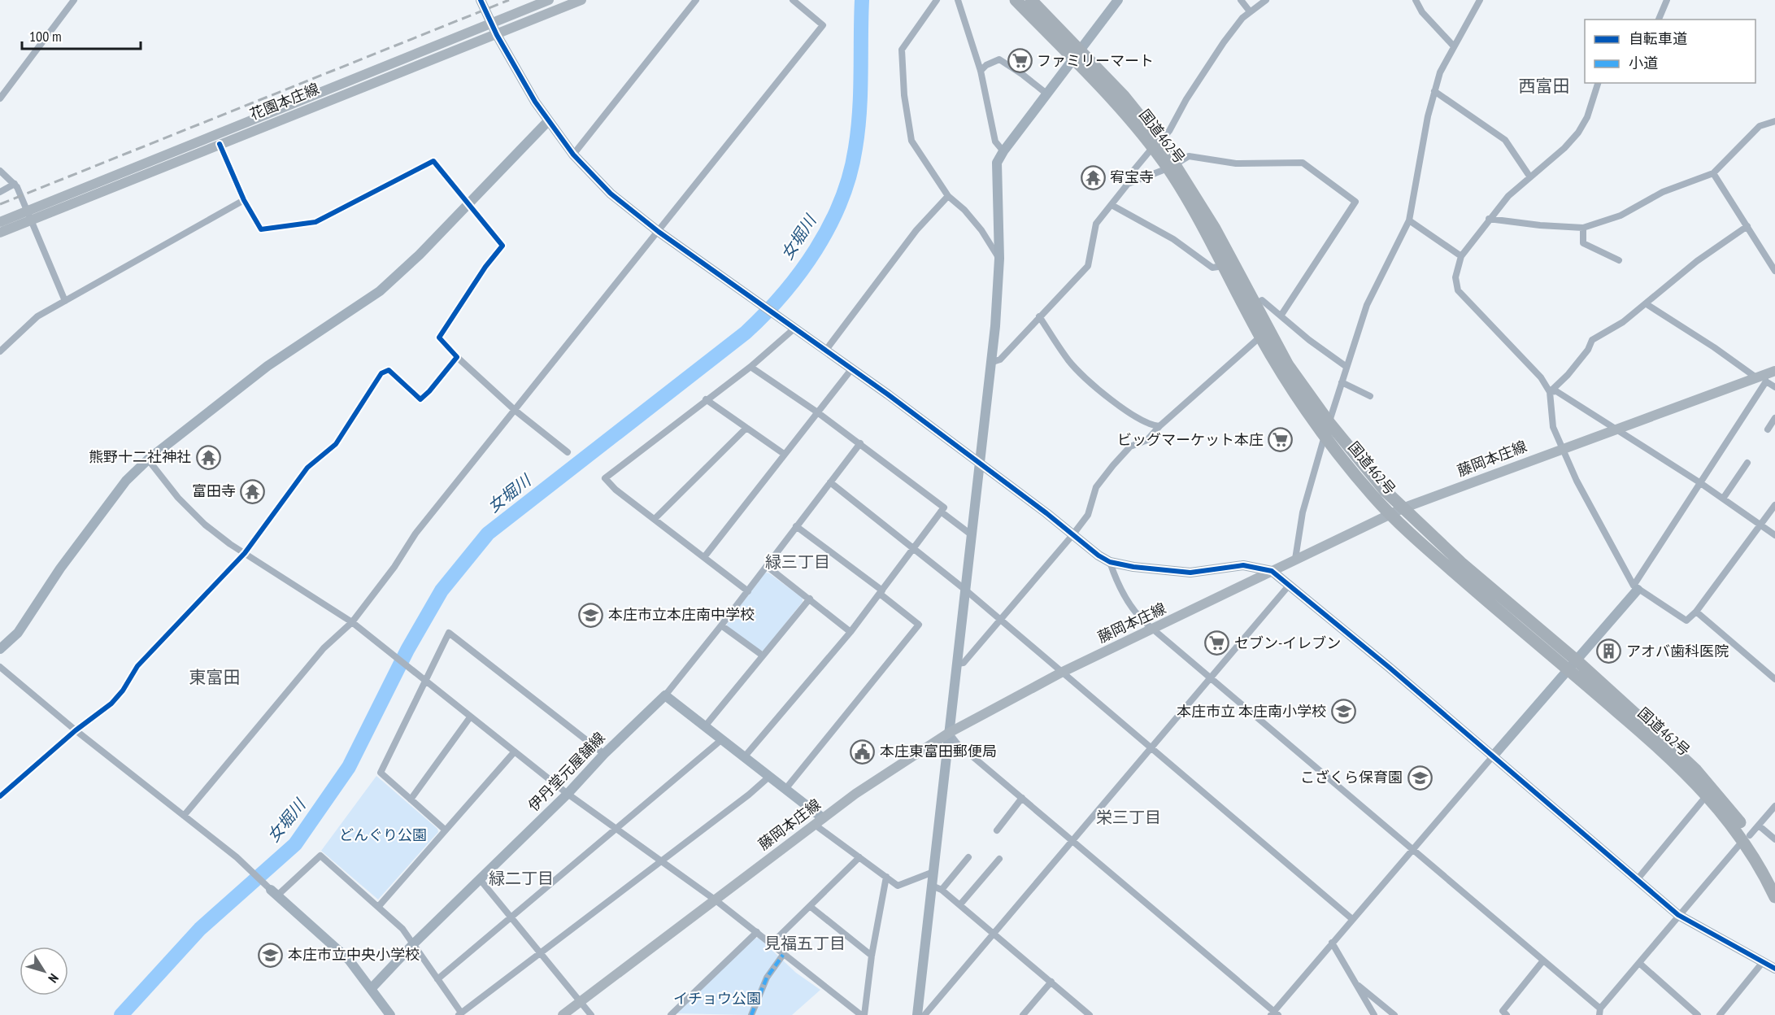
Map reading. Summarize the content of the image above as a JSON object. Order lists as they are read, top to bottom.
{
  "streets": {
    "highway": ["国道462号"],
    "main road": ["花園本庄線", "藤岡本庄線"],
    "street": ["伊丹堂元屋舗線"]
  },
  "crossings": [
    ["国道462号", "藤岡本庄線"]
  ],
  "districts": [
    "西富田",
    "緑三丁目",
    "東富田",
    "栄三丁目",
    "緑二丁目",
    "見福五丁目"
  ],
  "water": ["女堀川"],
  "parks": ["どんぐり公園", "イチョウ公園"],
  "places": {
    "supermarket": ["ファミリーマート", "ビッグマーケット本庄", "セブン-イレブン"],
    "temple": ["宥宝寺", "熊野十二社神社", "富田寺"],
    "school or university": [
      "本庄市立本庄南中学校",
      "本庄市立 本庄南小学校",
      "こざくら保育園",
      "本庄市立中央小学校"
    ],
    "building": ["アオバ歯科医院"],
    "public building": ["本庄東富田郵便局"]
  },
  "legend": ["自転車道", "小道"],
  "scale_bar": "100 m",
  "north": "bottom right"
}
